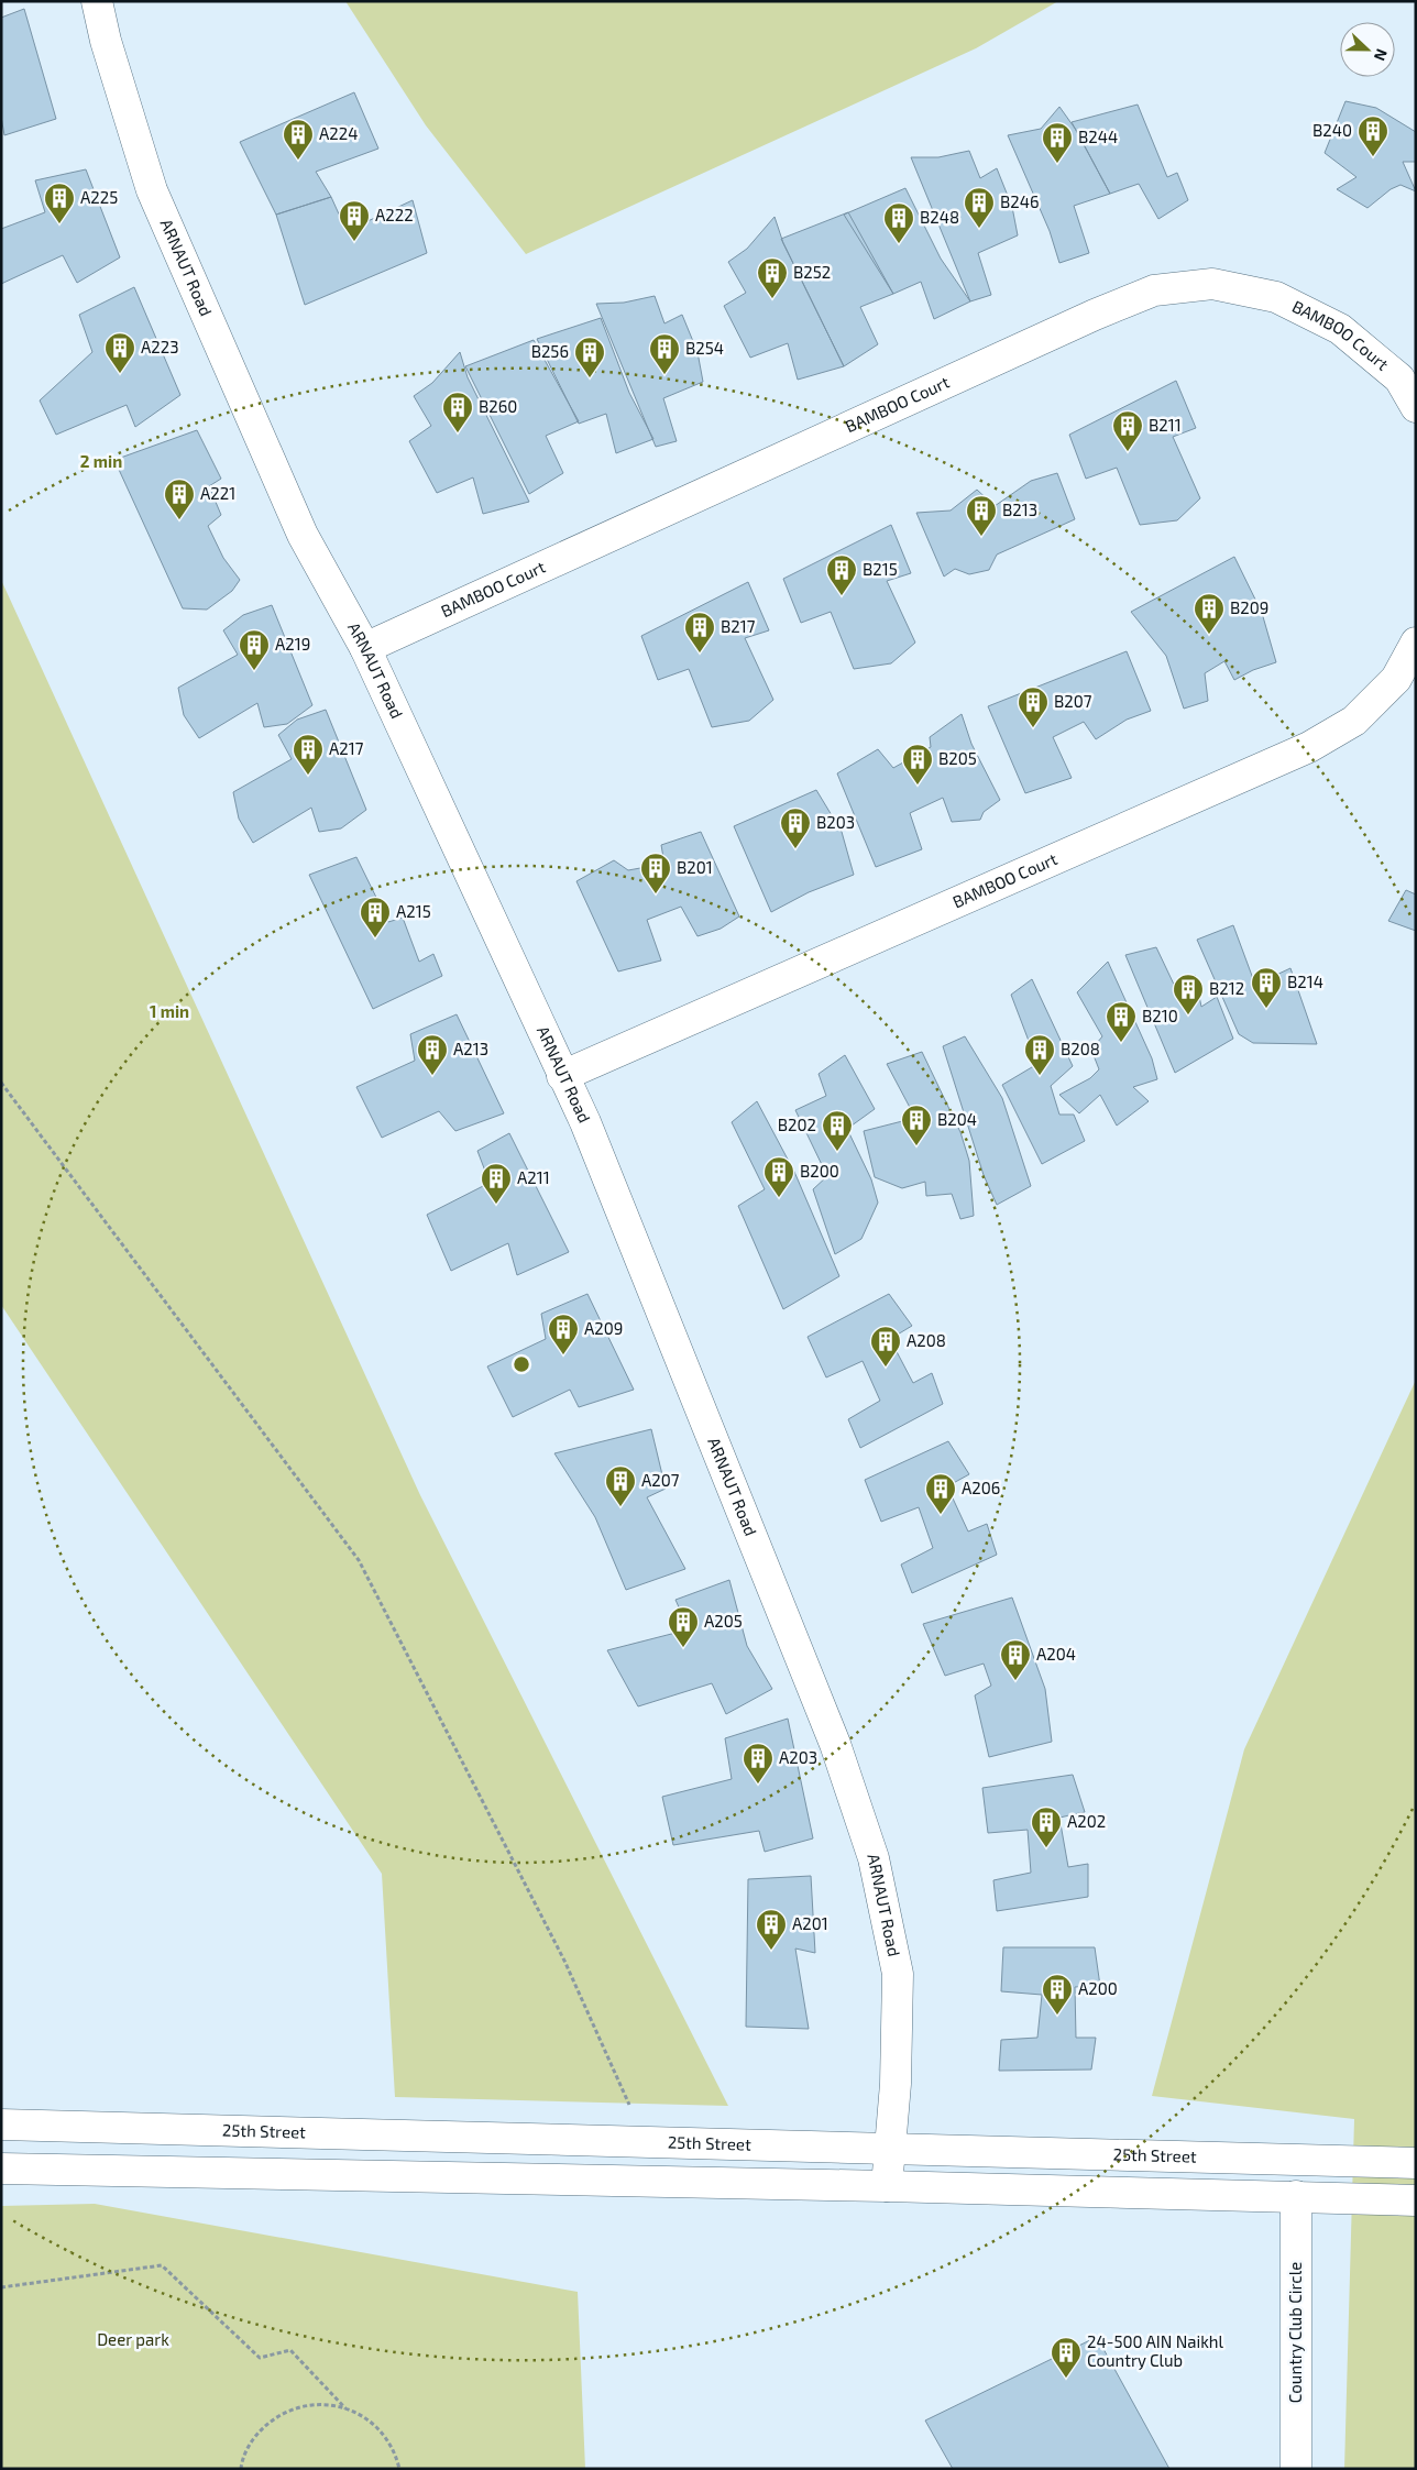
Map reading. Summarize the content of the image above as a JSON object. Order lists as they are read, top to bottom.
{
  "streets": {
    "street": [
      "ARNAUT Road",
      "BAMBOO Court",
      "25th Street",
      "Country Club Circle"
    ]
  },
  "crossings": [
    ["ARNAUT Road", "BAMBOO Court"],
    ["ARNAUT Road", "25th Street"]
  ],
  "parks": ["Deer park"],
  "places": {
    "building": [
      "B240",
      "A224",
      "B244",
      "A225",
      "B246",
      "A222",
      "B248",
      "B252",
      "A223",
      "B254",
      "B256",
      "B260",
      "B211",
      "A221",
      "B213",
      "B215",
      "B209",
      "B217",
      "A219",
      "B207",
      "A217",
      "B205",
      "B203",
      "B201",
      "A215",
      "B214",
      "B212",
      "B210",
      "A213",
      "B208",
      "B204",
      "B202",
      "B200",
      "A211",
      "A209",
      "A208",
      "A207",
      "A206",
      "A205",
      "A204",
      "A203",
      "A202",
      "A201",
      "A200",
      "24-500 AIN Naikhl Country Club"
    ]
  },
  "north": "right",
  "rings": ["2 min", "1 min"]
}
